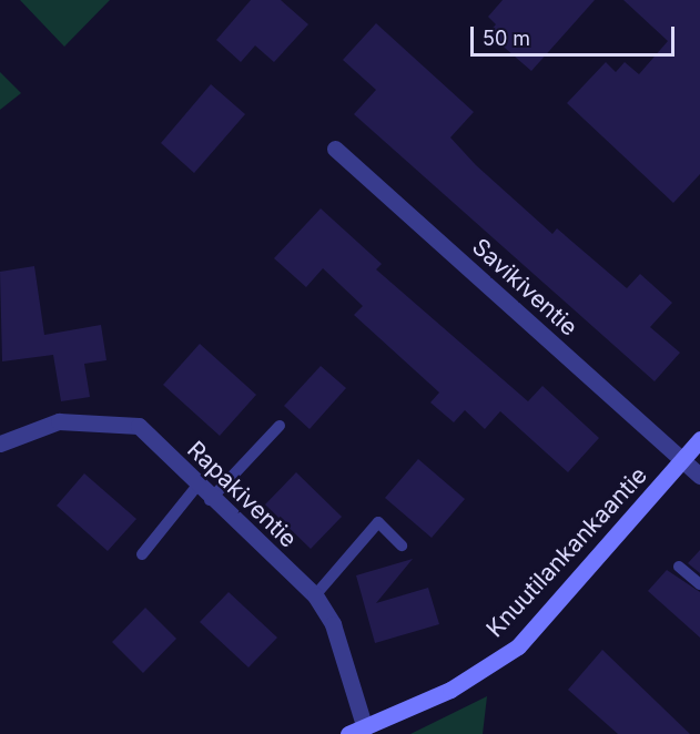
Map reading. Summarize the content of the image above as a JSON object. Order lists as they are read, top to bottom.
{
  "streets": {
    "street": ["Savikiventie", "Rapakiventie", "Knuutilankankaantie"]
  },
  "crossings": [
    ["Savikiventie", "Knuutilankankaantie"],
    ["Rapakiventie", "Knuutilankankaantie"]
  ],
  "scale_bar": "50 m"
}
